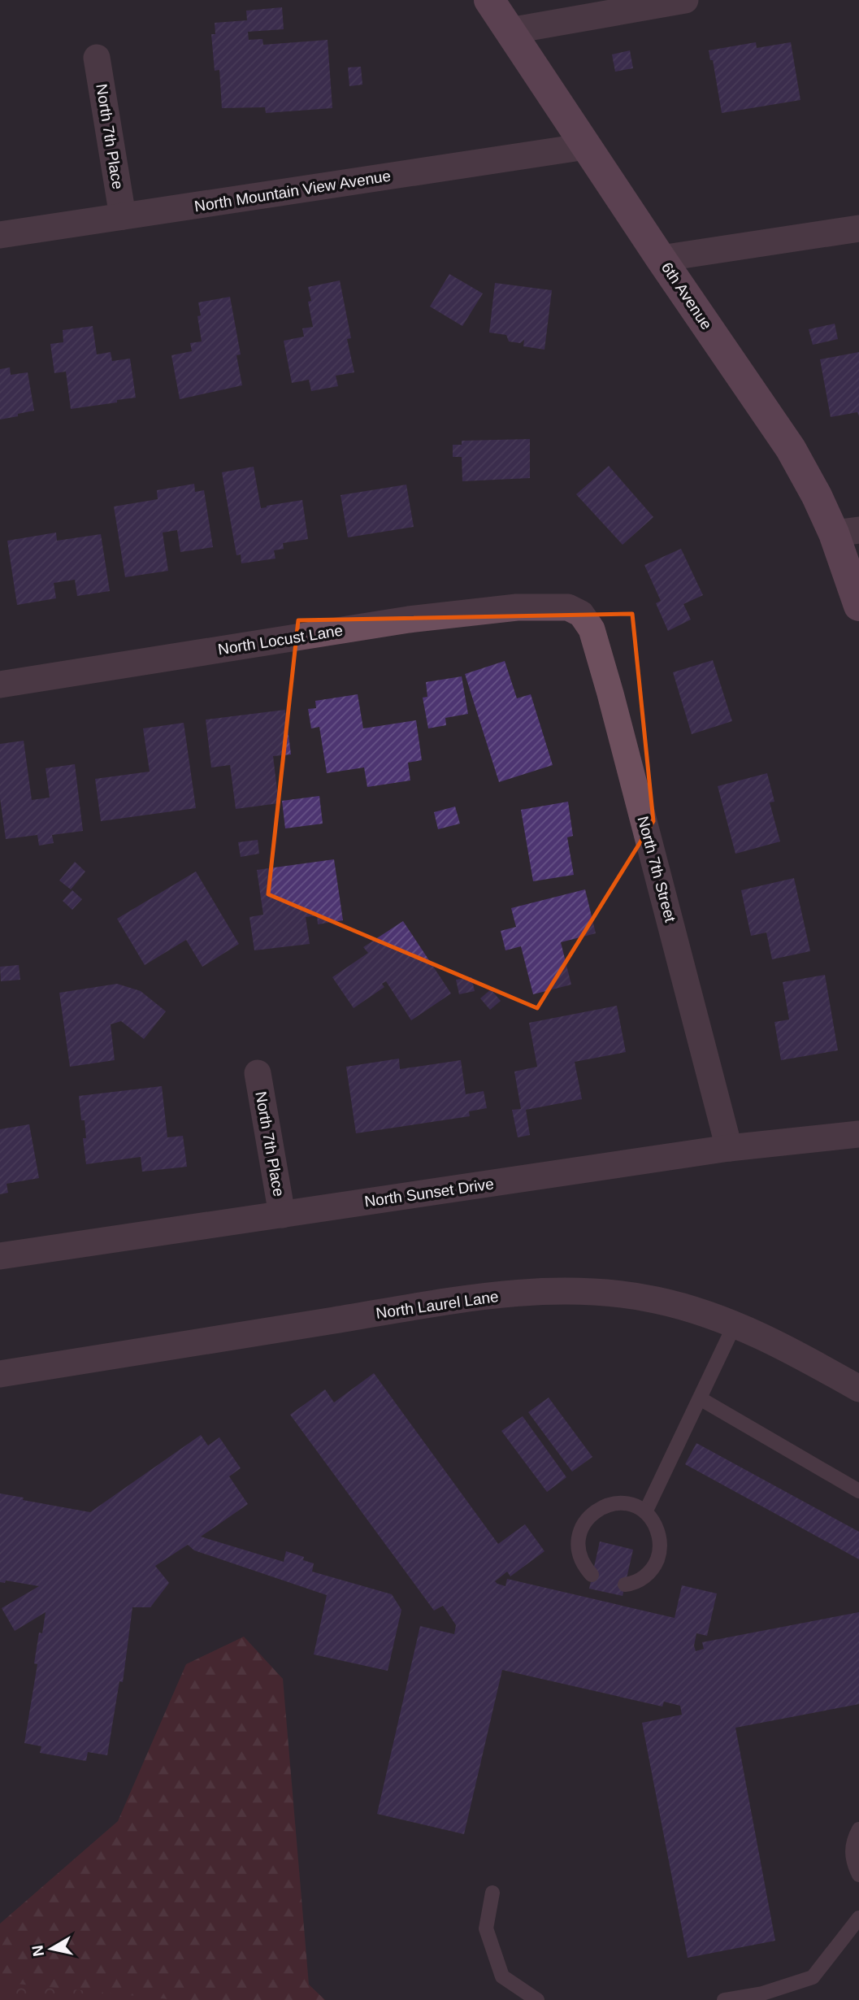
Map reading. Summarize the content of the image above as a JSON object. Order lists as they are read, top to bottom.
{
  "streets": {
    "street": [
      "North 7th Place",
      "North Mountain View Avenue",
      "6th Avenue",
      "North Locust Lane",
      "North 7th Street",
      "North Sunset Drive",
      "North Laurel Lane"
    ]
  },
  "crossings": [
    ["North 7th Place", "North Mountain View Avenue"],
    ["North 7th Place", "North Sunset Drive"],
    ["North Mountain View Avenue", "6th Avenue"],
    ["North Locust Lane", "North 7th Street"],
    ["North 7th Street", "North Sunset Drive"]
  ],
  "north": "left"
}
